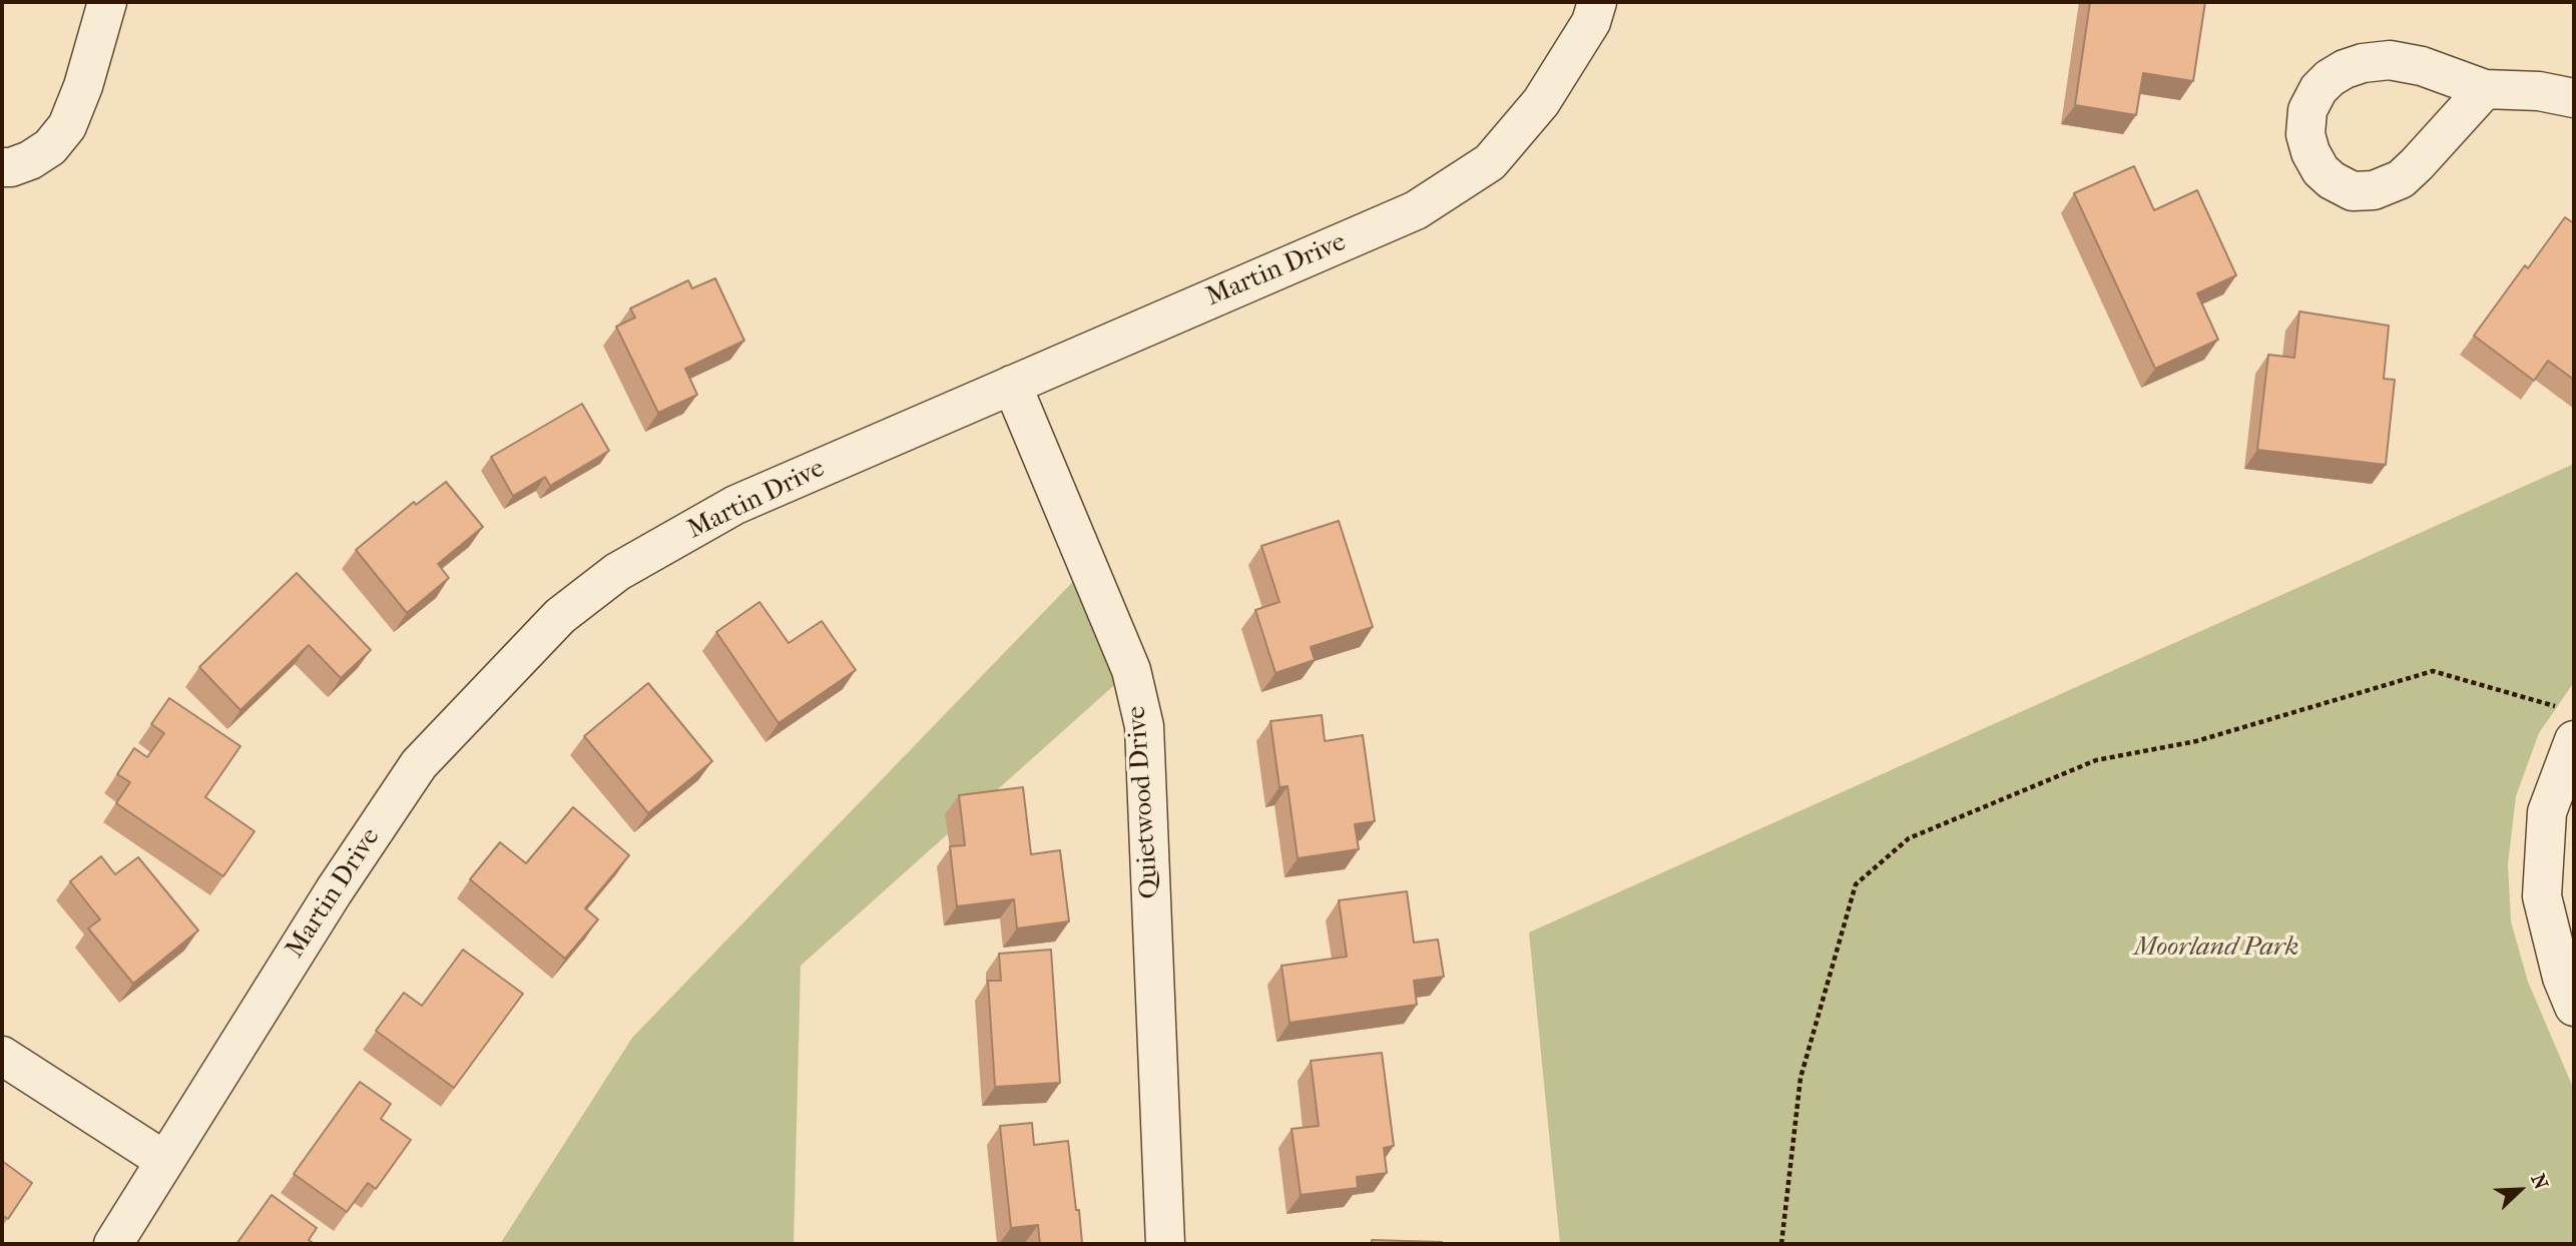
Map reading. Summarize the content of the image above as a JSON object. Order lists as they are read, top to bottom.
{
  "streets": {
    "street": ["Martin Drive", "Quietwood Drive"]
  },
  "crossings": [
    ["Martin Drive", "Quietwood Drive"]
  ],
  "parks": ["Moorland Park"],
  "north": "top right"
}
